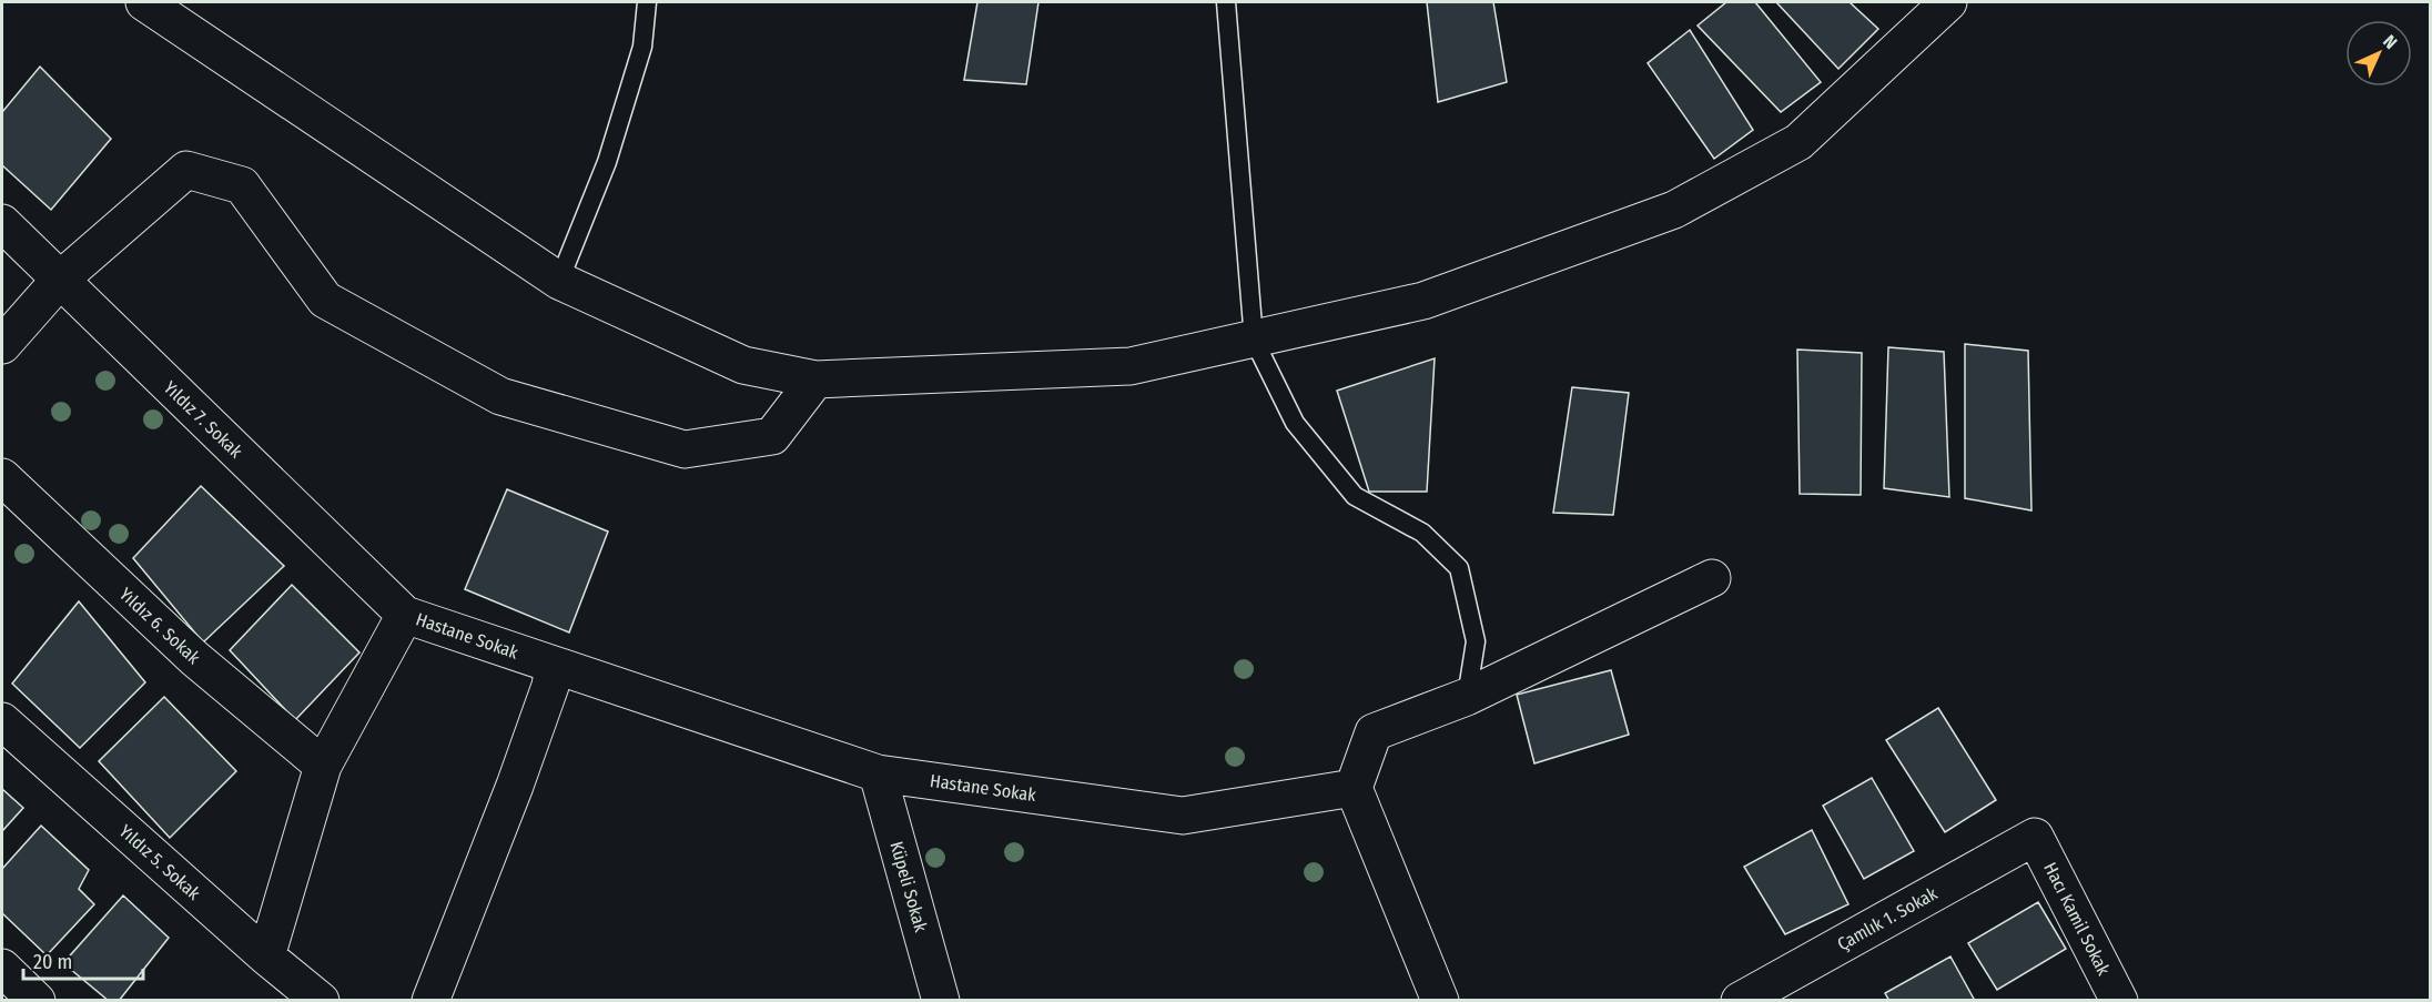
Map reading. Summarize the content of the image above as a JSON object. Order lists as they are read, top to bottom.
{
  "streets": {
    "street": [
      "Yıldız 7. Sokak",
      "Yıldız 6. Sokak",
      "Hastane Sokak",
      "Yıldız 5. Sokak",
      "Küpeli Sokak",
      "Çamlık 1. Sokak",
      "Hacı Kamil Sokak"
    ]
  },
  "crossings": [
    ["Yıldız 7. Sokak", "Hastane Sokak"],
    ["Hastane Sokak", "Küpeli Sokak"],
    ["Çamlık 1. Sokak", "Hacı Kamil Sokak"]
  ],
  "scale_bar": "20 m",
  "north": "top right"
}
